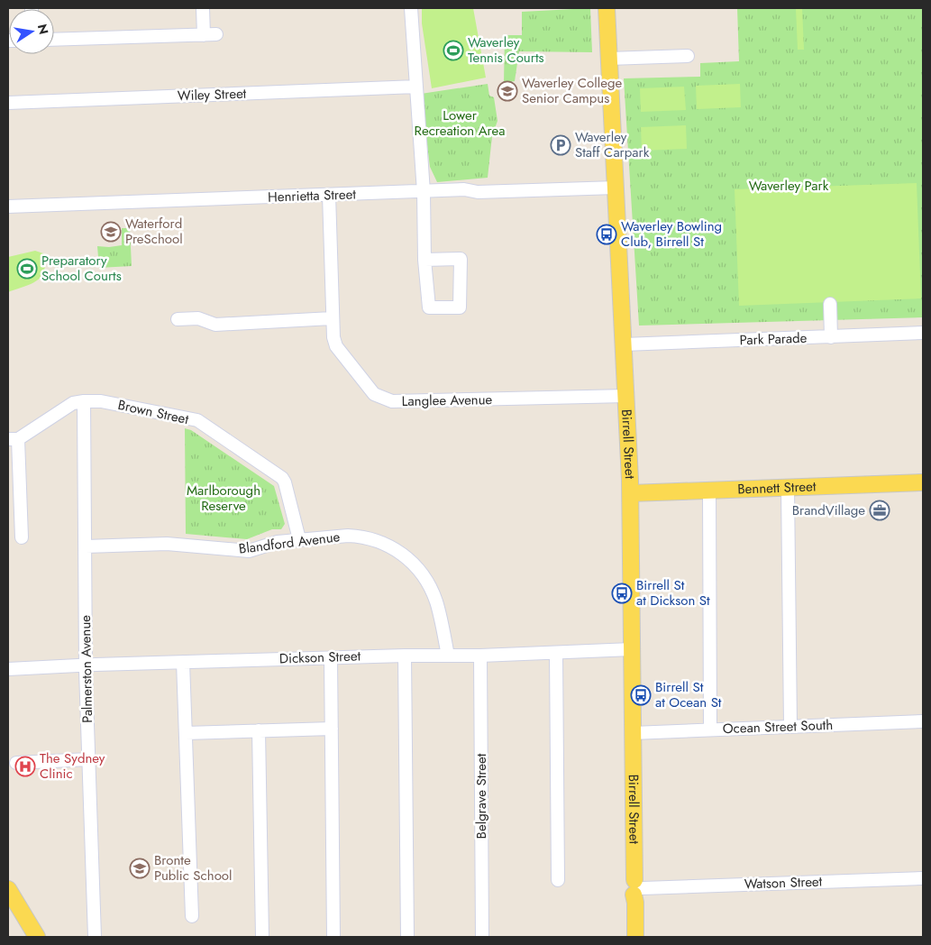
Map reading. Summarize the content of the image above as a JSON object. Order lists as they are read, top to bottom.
{
  "streets": {
    "main road": ["Birrell Street", "Bennett Street"],
    "street": [
      "Wiley Street",
      "Henrietta Street",
      "Park Parade",
      "Langlee Avenue",
      "Brown Street",
      "Blandford Avenue",
      "Dickson Street",
      "Palmerston Avenue",
      "Ocean Street South",
      "Belgrave Street",
      "Watson Street"
    ]
  },
  "crossings": [
    ["Henrietta Street", "Langlee Avenue"],
    ["Henrietta Street", "Birrell Street"],
    ["Park Parade", "Birrell Street"],
    ["Langlee Avenue", "Birrell Street"],
    ["Brown Street", "Blandford Avenue"],
    ["Brown Street", "Palmerston Avenue"],
    ["Birrell Street", "Bennett Street"],
    ["Birrell Street", "Dickson Street"],
    ["Birrell Street", "Ocean Street South"],
    ["Birrell Street", "Watson Street"],
    ["Blandford Avenue", "Dickson Street"],
    ["Blandford Avenue", "Palmerston Avenue"],
    ["Dickson Street", "Palmerston Avenue"],
    ["Dickson Street", "Belgrave Street"]
  ],
  "parks": ["Lower Recreation Area", "Waverley Park", "Marlborough Reserve"],
  "places": {
    "sports": ["Waverley Tennis Courts", "Preparatory School Courts"],
    "school or university": ["Waverley College Senior Campus", "Waterford PreSchool", "Bronte Public School"],
    "parking": ["Waverley Staff Carpark"],
    "bus stop": ["Waverley Bowling Club, Birrell St", "Birrell St at Dickson St", "Birrell St at Ocean St"],
    "office": ["BrandVillage"],
    "hospital": ["The Sydney Clinic"]
  },
  "north": "right"
}
